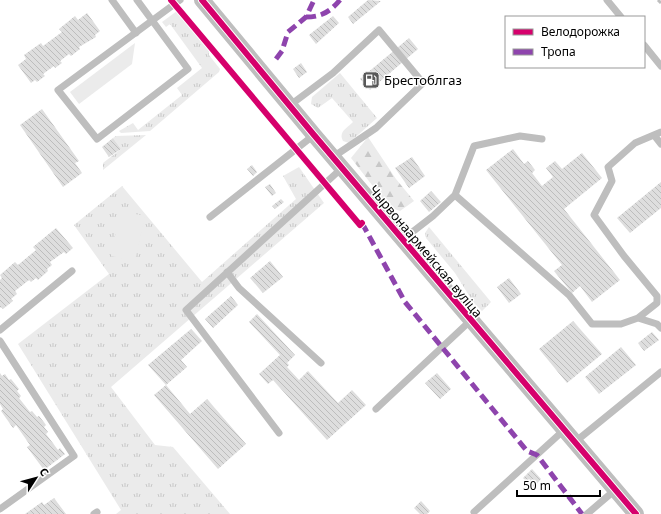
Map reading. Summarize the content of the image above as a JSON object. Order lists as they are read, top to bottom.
{
  "streets": {
    "street": ["Чырвонаармейская вуліца"]
  },
  "places": {
    "fuel station": ["Брестоблгаз"]
  },
  "legend": ["Велодорожка", "Тропа"],
  "scale_bar": "50 m",
  "north": "top right"
}
